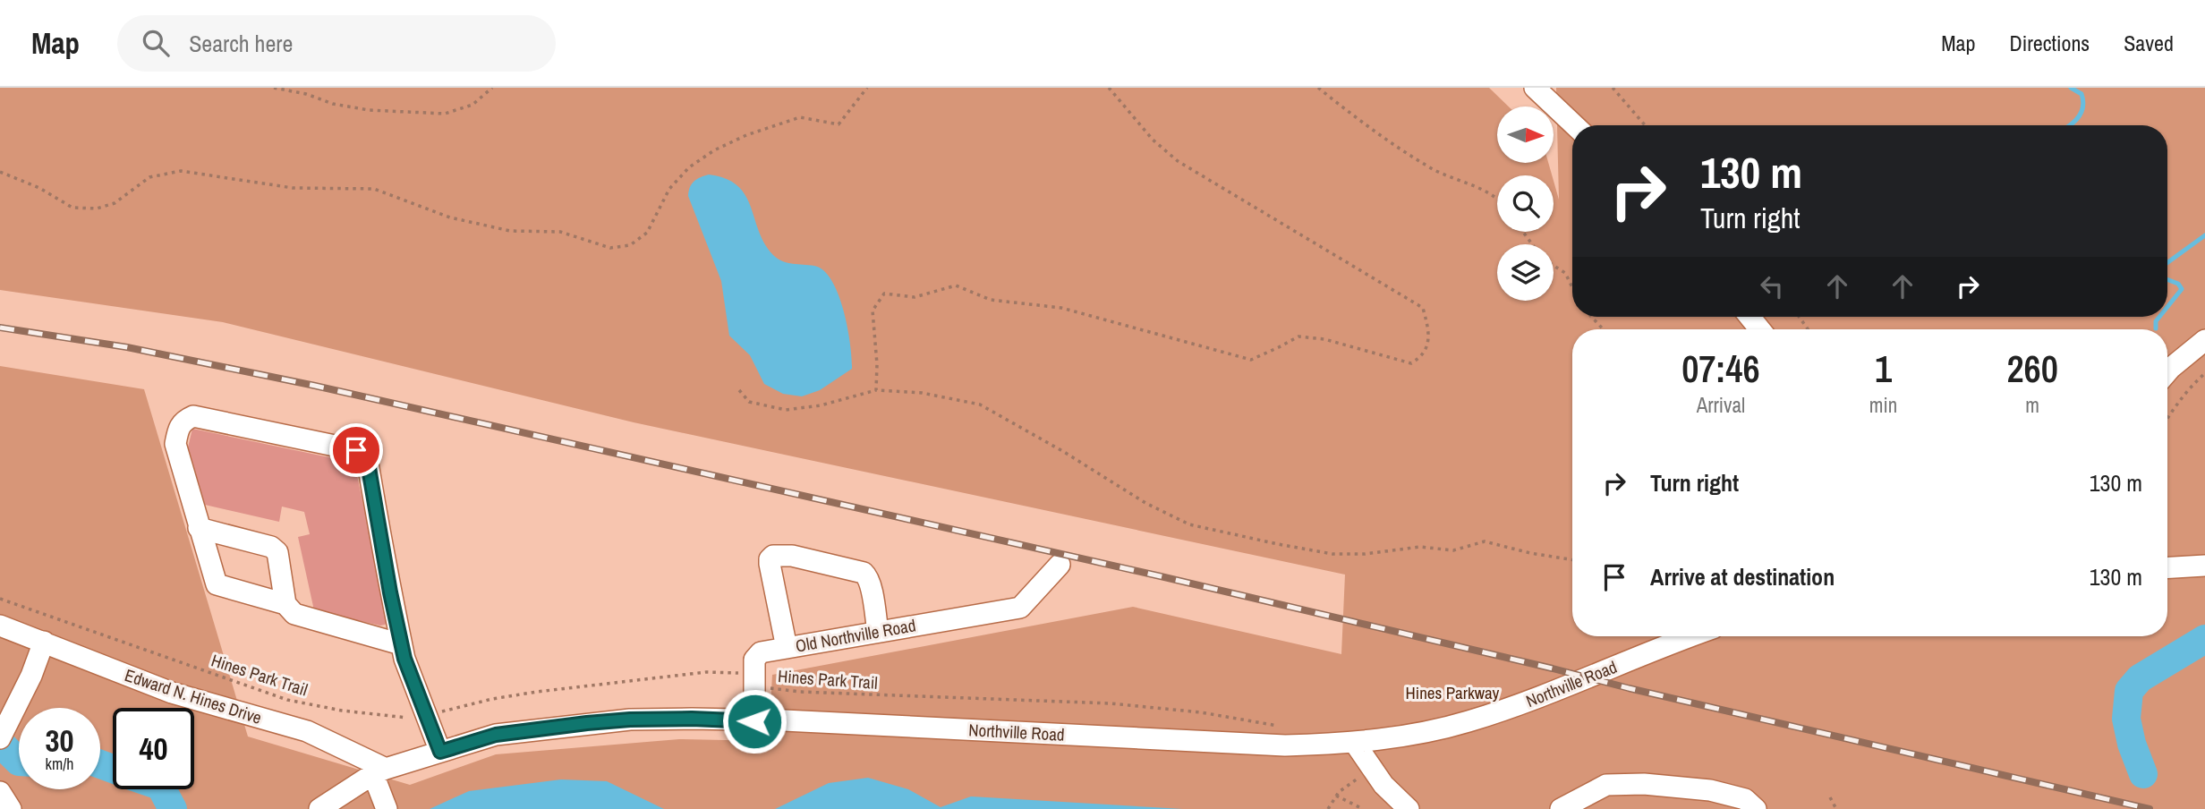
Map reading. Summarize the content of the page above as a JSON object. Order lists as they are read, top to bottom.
{
  "streets": {
    "street": ["Old Northville Road", "Northville Road", "Edward N. Hines Drive"],
    "path": ["Hines Park Trail"]
  },
  "crossings": [
    ["Old Northville Road", "Hines Park Trail"],
    ["Old Northville Road", "Northville Road"],
    ["Northville Road", "Edward N. Hines Drive"]
  ],
  "parks": ["Hines Parkway"],
  "north": "right",
  "page": {
    "header": "Map",
    "search": "Search here",
    "nav": ["Map", "Directions", "Saved"],
    "turn": ["130 m", "Turn right"],
    "eta": [
      "07:46",
      "Arrival",
      "1",
      "min",
      "260",
      "m"
    ],
    "list": [
      {
        "name": "Turn right",
        "value": "130 m"
      },
      {
        "name": "Arrive at destination",
        "value": "130 m"
      }
    ],
    "speed": "30 km/h",
    "limit": "40"
  }
}
